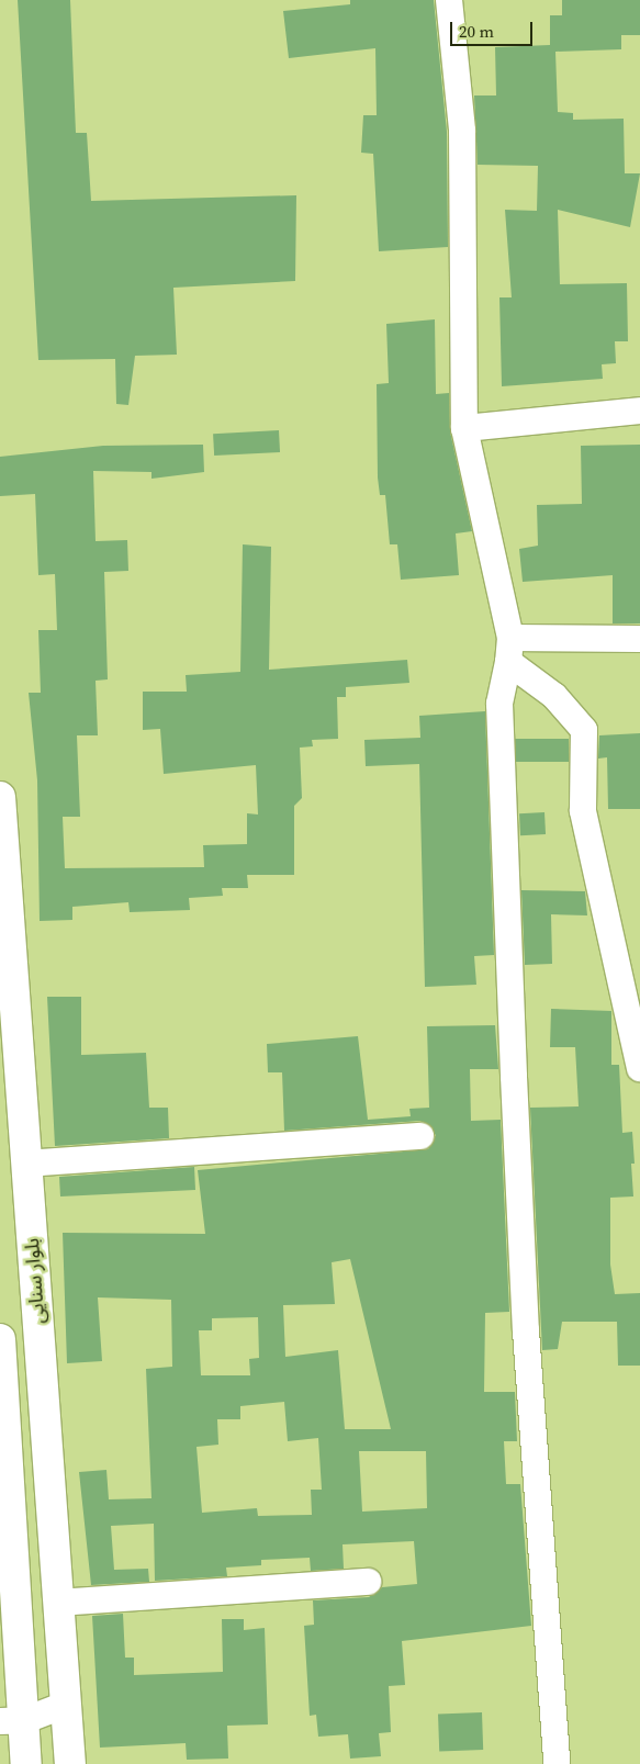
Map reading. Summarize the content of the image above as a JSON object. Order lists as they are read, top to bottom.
{
  "streets": {
    "main road": ["بلوار سنایی"]
  },
  "scale_bar": "20 m"
}
